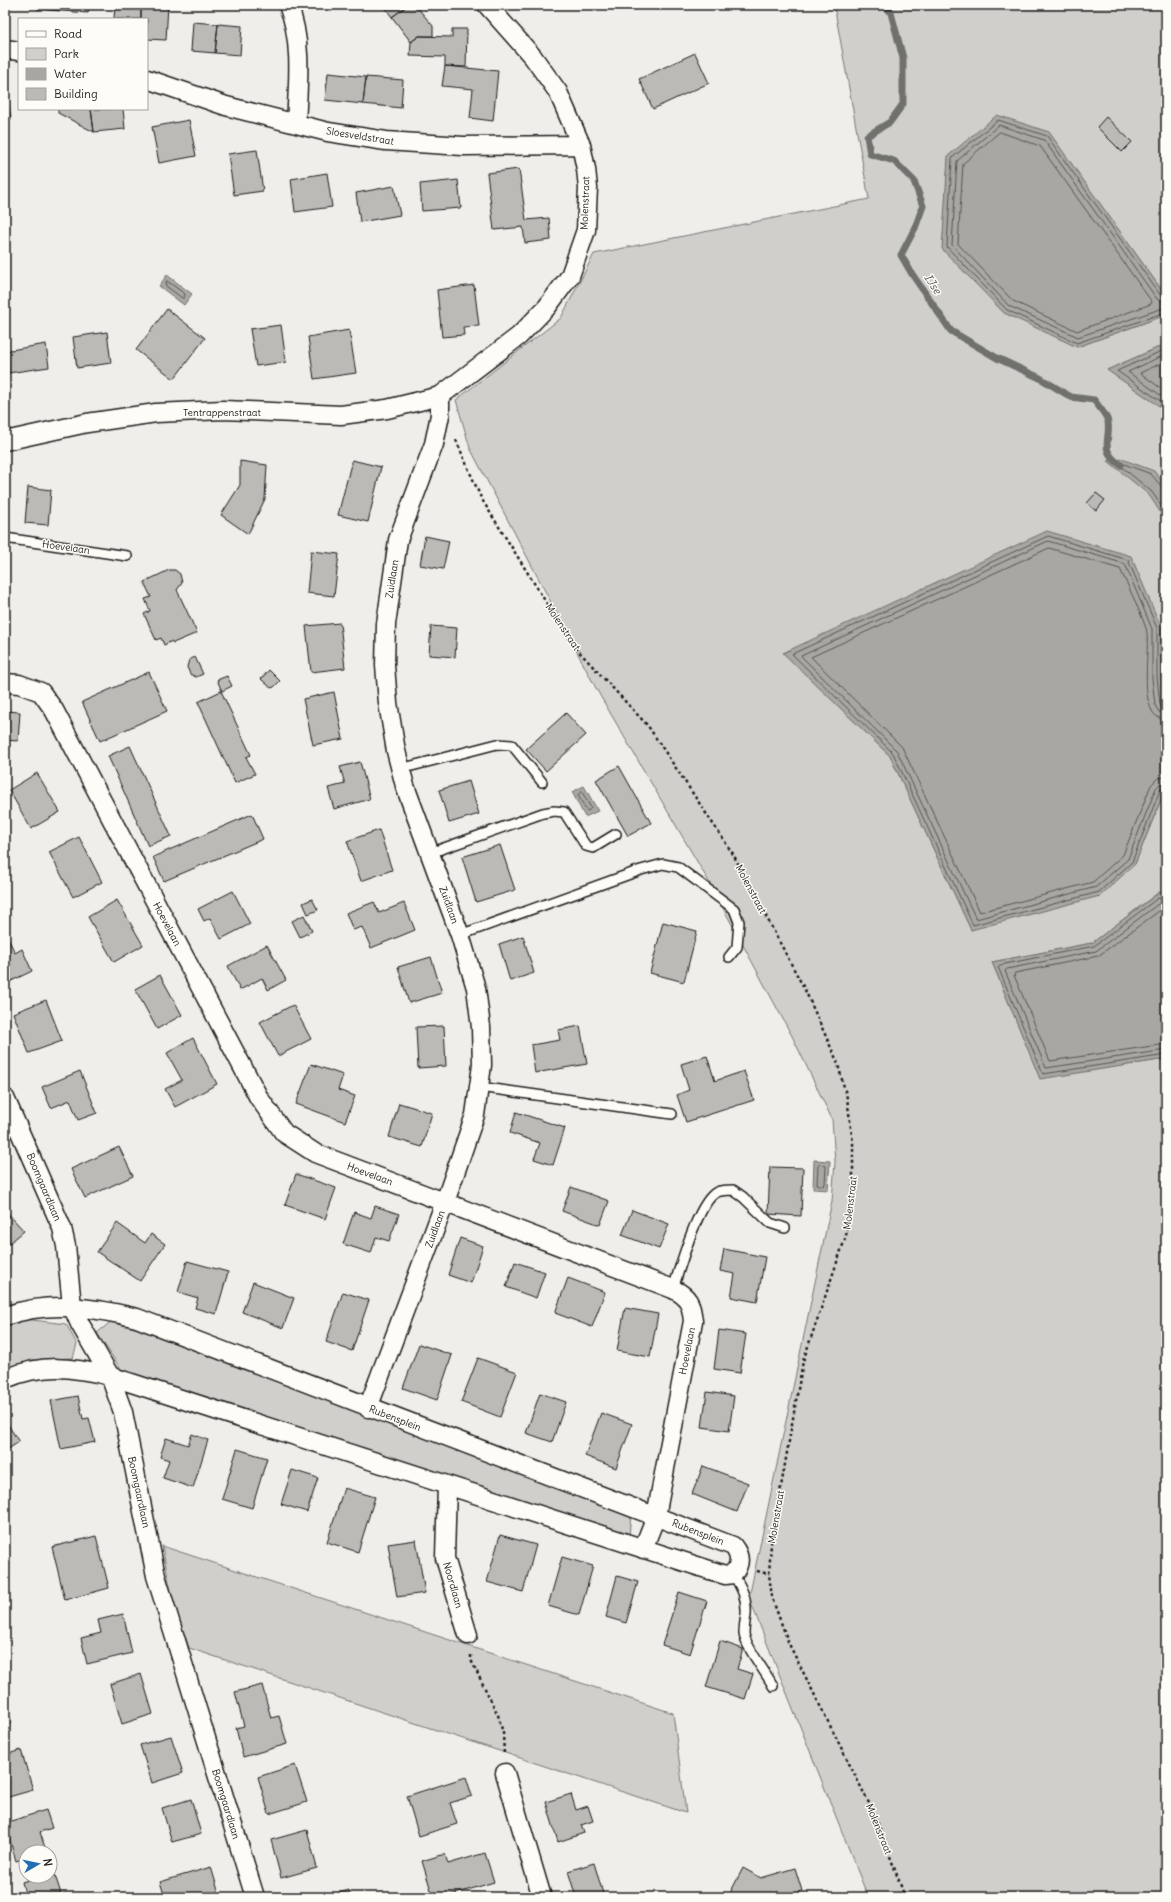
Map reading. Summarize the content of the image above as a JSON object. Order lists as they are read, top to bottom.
{
  "streets": {
    "street": [
      "Sloesveldstraat",
      "Molenstraat",
      "Tentrappenstraat",
      "Hoevelaan",
      "Zuidlaan",
      "Boomgaardlaan",
      "Rubensplein",
      "Noordlaan"
    ]
  },
  "crossings": [
    ["Sloesveldstraat", "Molenstraat"],
    ["Molenstraat", "Tentrappenstraat"],
    ["Molenstraat", "Zuidlaan"],
    ["Tentrappenstraat", "Zuidlaan"],
    ["Hoevelaan", "Zuidlaan"],
    ["Hoevelaan", "Rubensplein"],
    ["Zuidlaan", "Rubensplein"],
    ["Boomgaardlaan", "Rubensplein"]
  ],
  "water": ["IJse"],
  "legend": [
    "Road",
    "Park",
    "Water",
    "Building"
  ],
  "north": "right"
}
